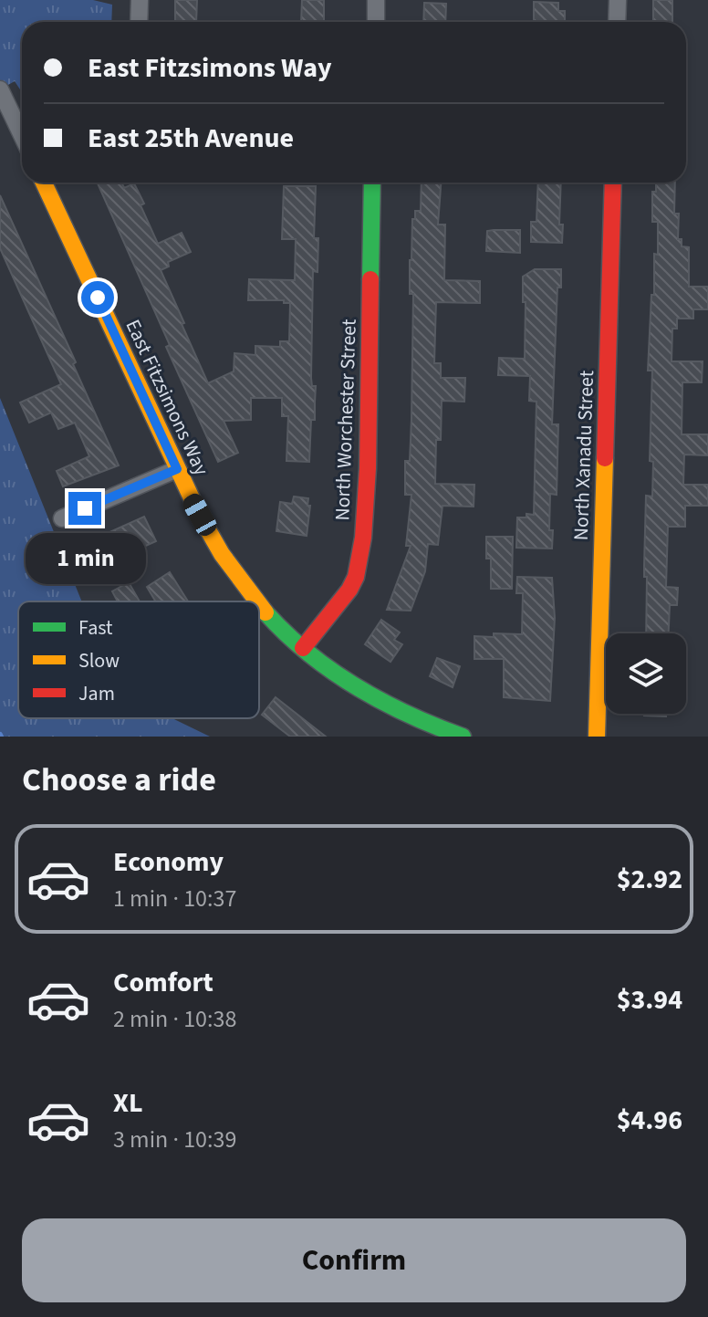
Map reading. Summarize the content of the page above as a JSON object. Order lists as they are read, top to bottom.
{
  "streets": {
    "street": ["East Fitzsimons Way", "North Worchester Street", "North Xanadu Street"]
  },
  "crossings": [
    ["East Fitzsimons Way", "North Worchester Street"]
  ],
  "legend": ["Fast", "Slow", "Jam"],
  "page": {
    "banner": ["East Fitzsimons Way", "East 25th Avenue"],
    "bubble": "1 min",
    "heading": "Choose a ride",
    "list": [
      {
        "name": "Economy",
        "note": "1 min · 10:37",
        "value": "$2.92"
      },
      {
        "name": "Comfort",
        "note": "2 min · 10:38",
        "value": "$3.94"
      },
      {
        "name": "XL",
        "note": "3 min · 10:39",
        "value": "$4.96"
      }
    ],
    "buttons": "Confirm"
  }
}
